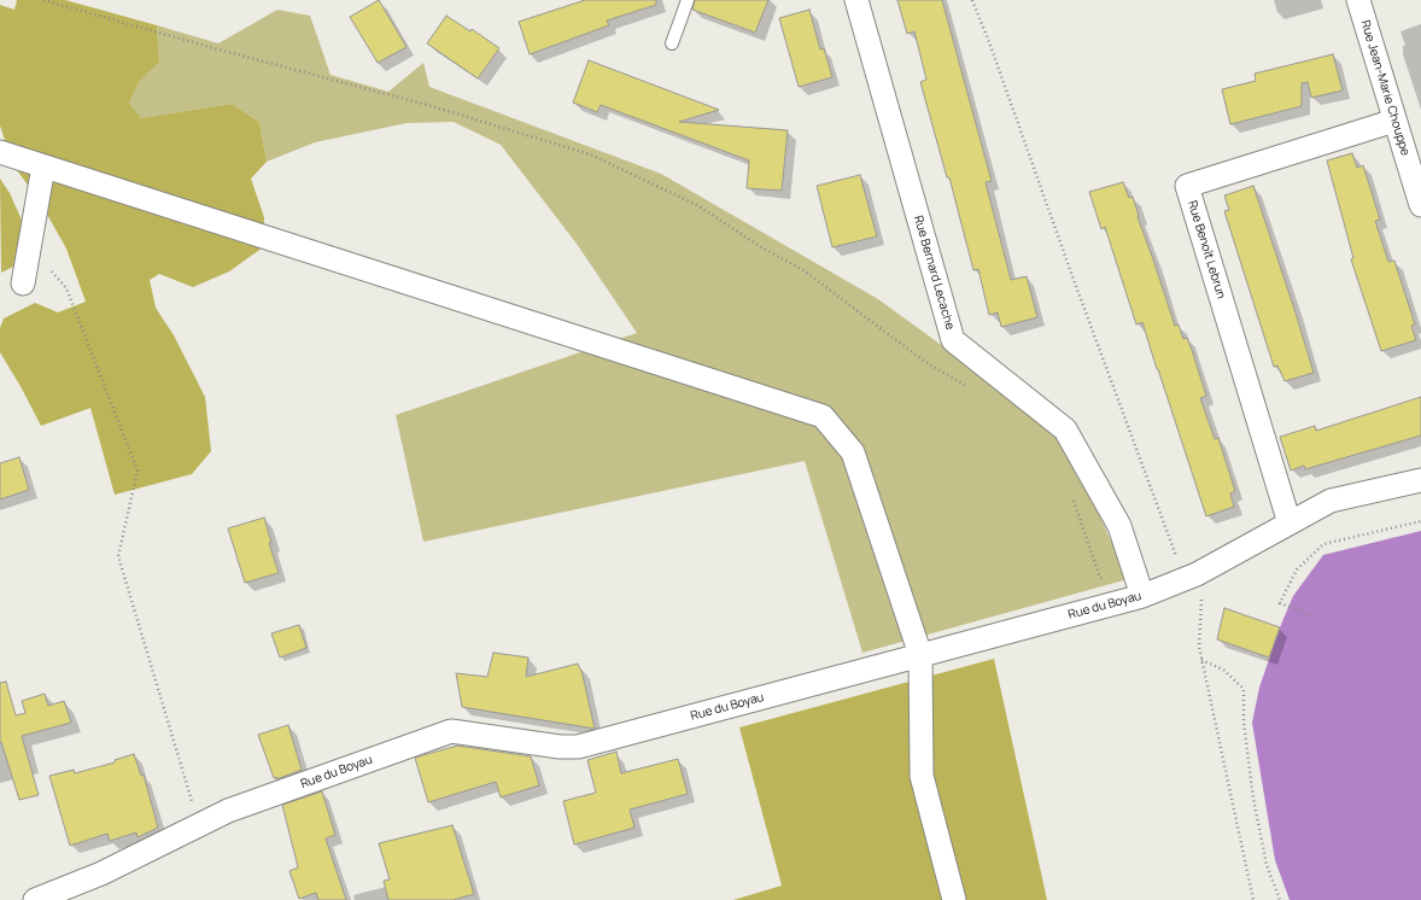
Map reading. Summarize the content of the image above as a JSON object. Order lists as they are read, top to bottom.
{
  "streets": {
    "street": [
      "Rue Jean-Marie Chouppe",
      "Rue Benoît Lebrun",
      "Rue Bernard Lecache",
      "Rue du Boyau"
    ]
  },
  "crossings": [
    ["Rue Jean-Marie Chouppe", "Rue Benoît Lebrun"],
    ["Rue Benoît Lebrun", "Rue du Boyau"],
    ["Rue Bernard Lecache", "Rue du Boyau"]
  ]
}
